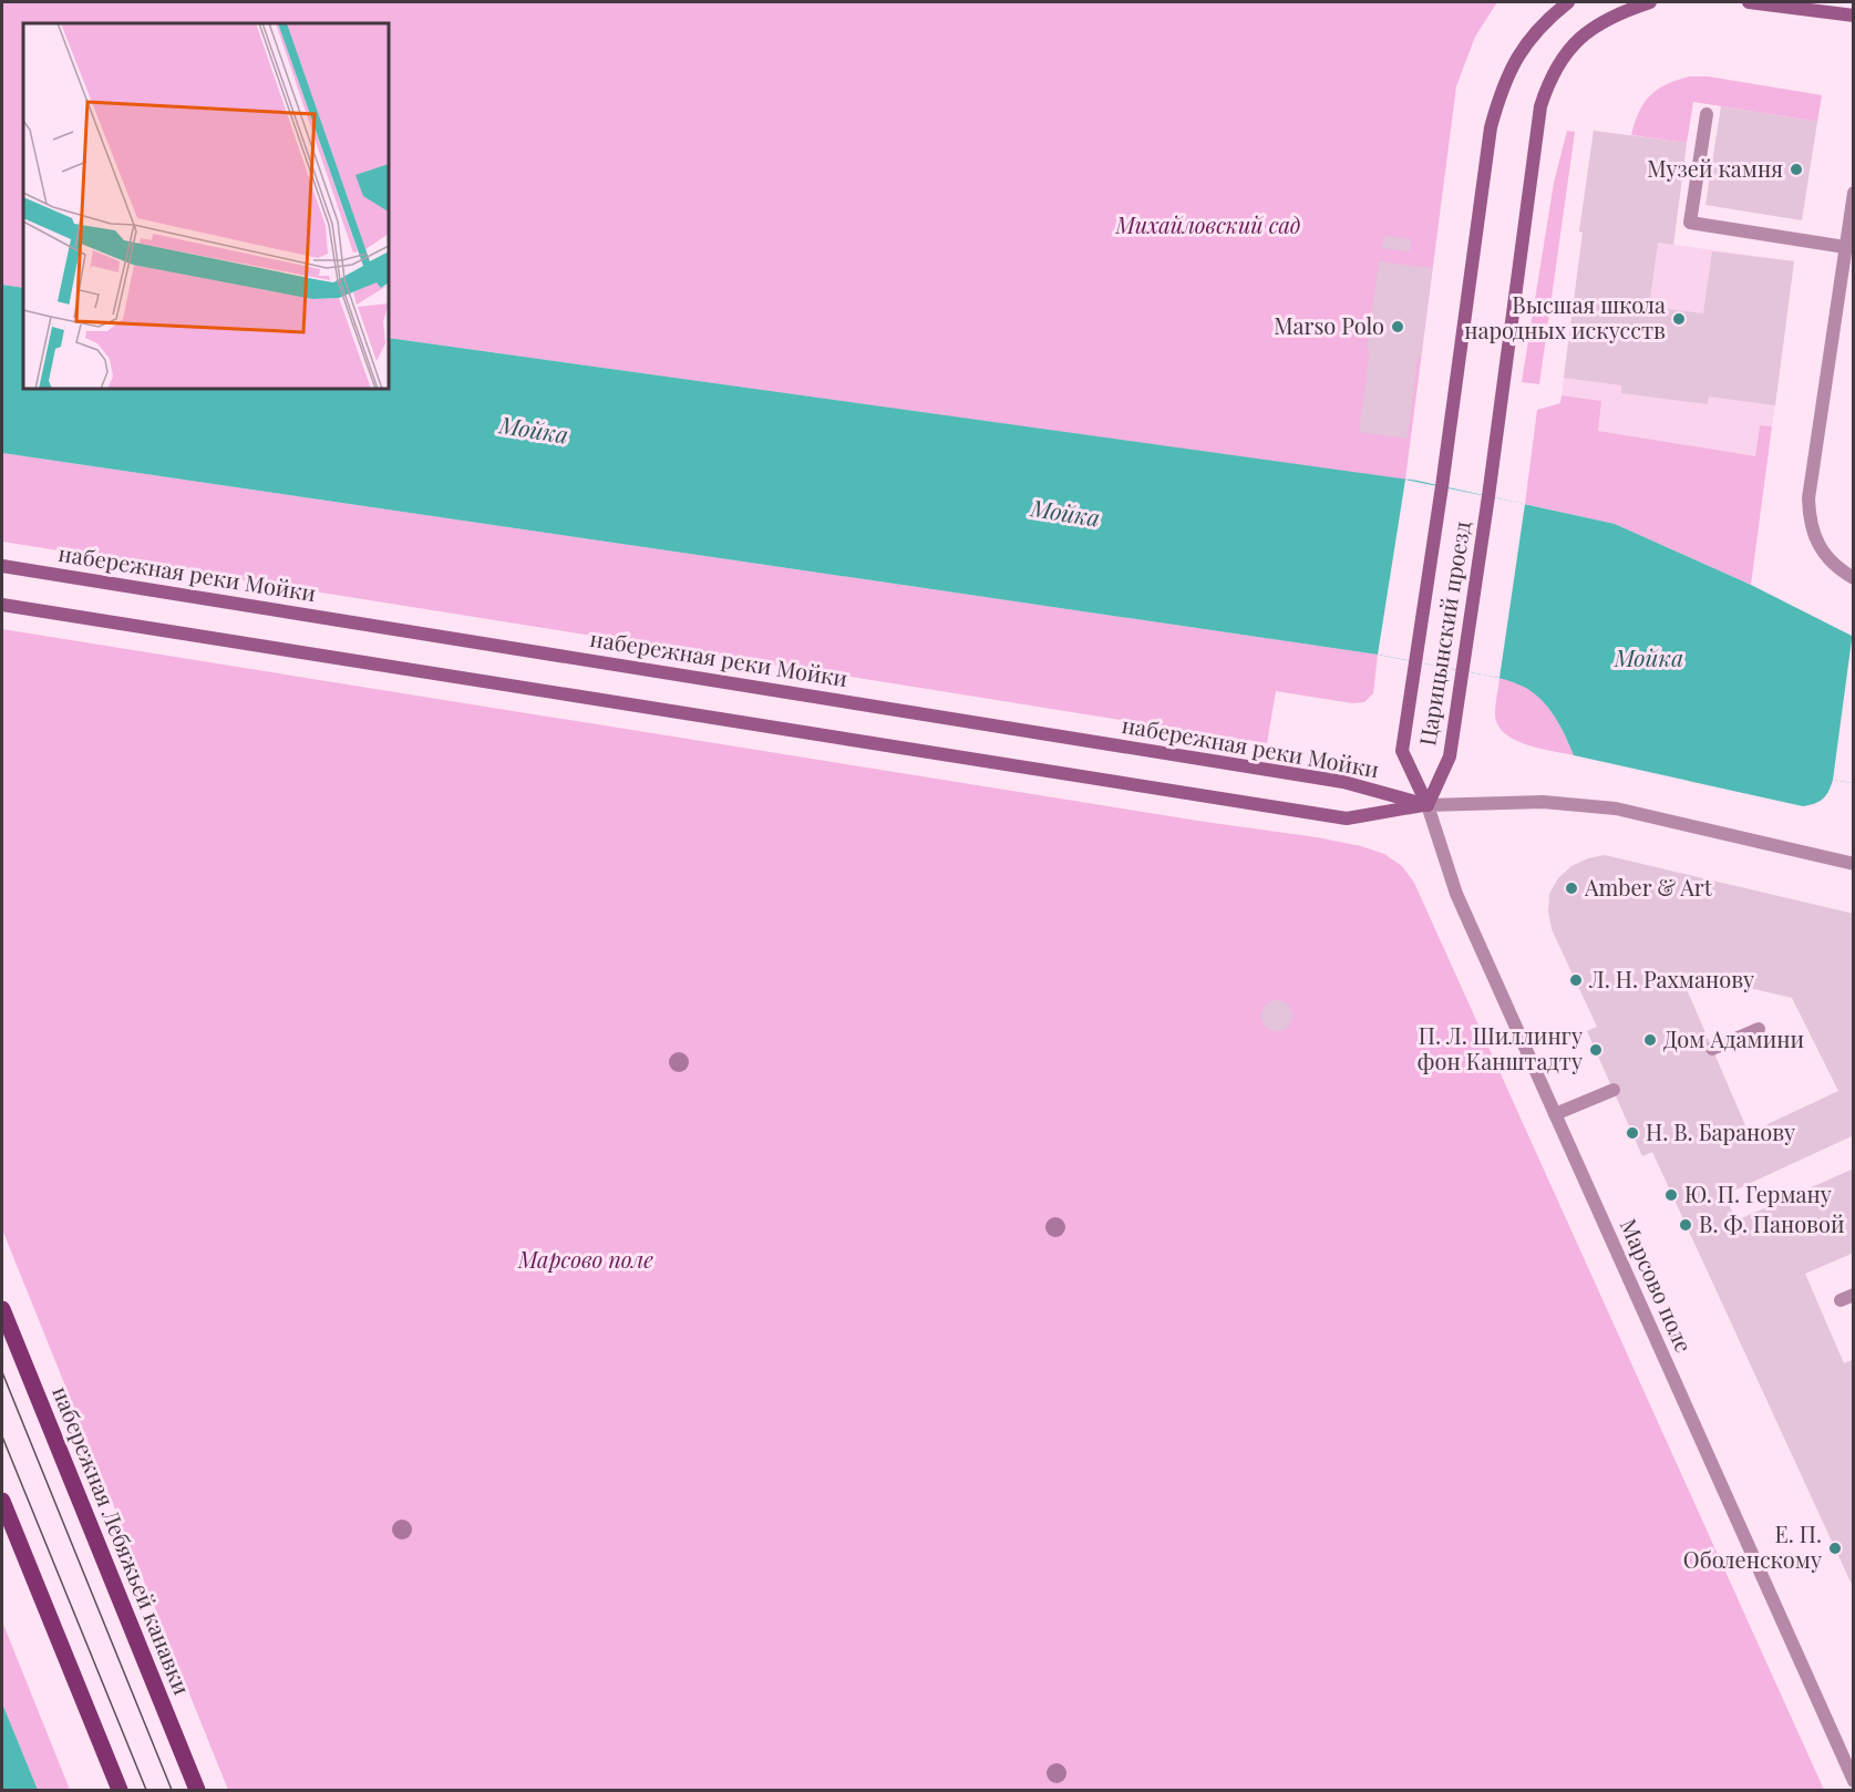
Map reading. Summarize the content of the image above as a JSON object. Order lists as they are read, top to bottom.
{
  "streets": {
    "main road": ["набережная реки Мойки", "Царицынский проезд", "набережная Лебяжьей канавки"],
    "street": ["Марсово поле"]
  },
  "crossings": [
    ["набережная реки Мойки", "Царицынский проезд"],
    ["набережная реки Мойки", "Марсово поле"],
    ["Царицынский проезд", "Марсово поле"]
  ],
  "water": ["Мойка"],
  "parks": ["Михайловский сад", "Марсово поле"],
  "places": [
    "Музей камня",
    "Высшая школа народных искусств",
    "Marso Polo",
    "Amber & Art",
    "Л. Н. Рахманову",
    "Дом Адамини",
    "П. Л. Шиллингу фон Канштадту",
    "Н. В. Баранову",
    "Ю. П. Герману",
    "В. Ф. Пановой",
    "Е. П. Оболенскому"
  ]
}
